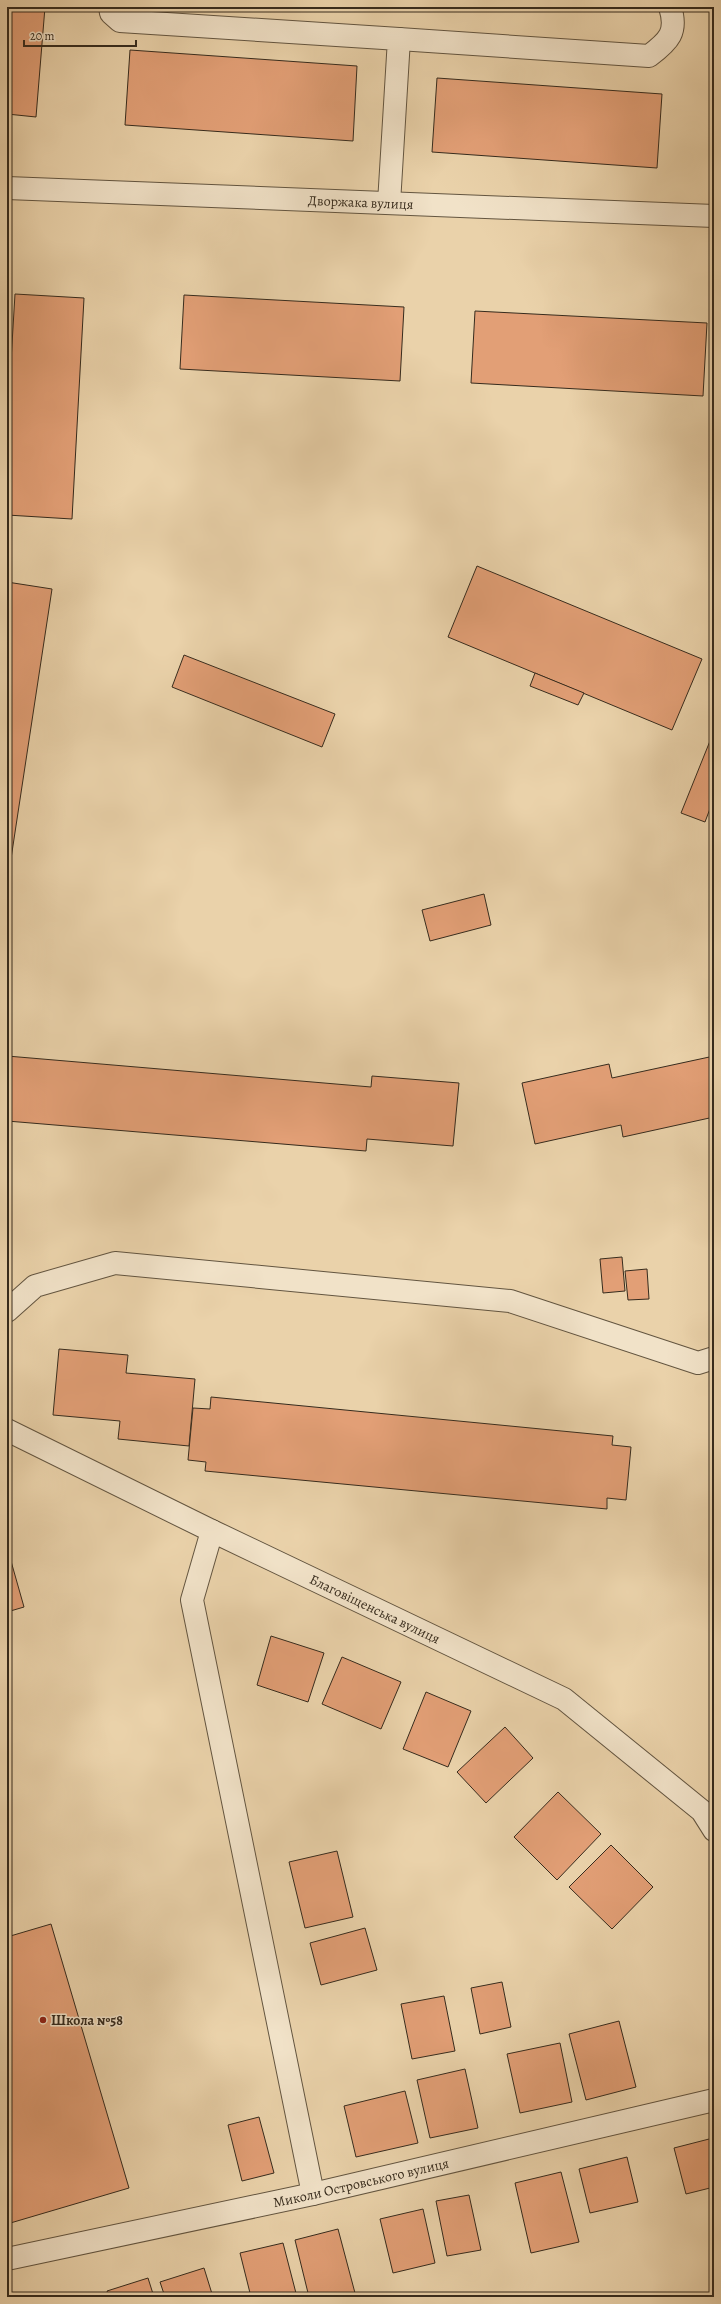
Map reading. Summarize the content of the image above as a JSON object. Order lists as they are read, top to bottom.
{
  "streets": {
    "street": ["Дворжака вулиця", "Благовіщенська вулиця", "Миколи Островського вулиця"]
  },
  "places": ["Школа №58"],
  "scale_bar": "20 m"
}
